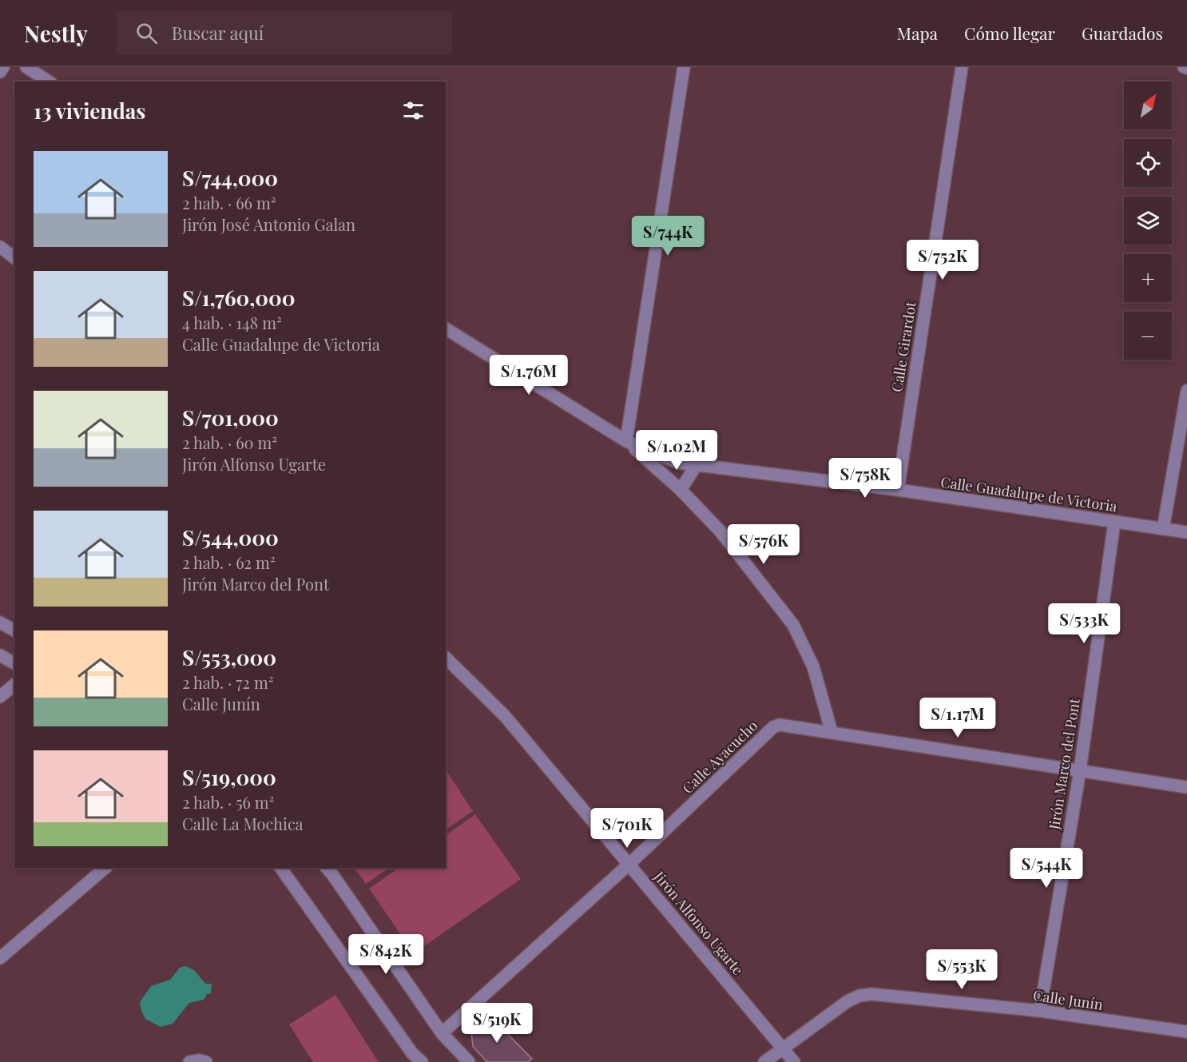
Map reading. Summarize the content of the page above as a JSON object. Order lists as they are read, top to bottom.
{
  "streets": {
    "street": [
      "Calle Girardot",
      "Calle Guadalupe de Victoria",
      "Calle Ayacucho",
      "Jirón Marco del Pont",
      "Jirón Alfonso Ugarte",
      "Calle Junín"
    ]
  },
  "crossings": [
    ["Calle Girardot", "Calle Guadalupe de Victoria"],
    ["Calle Guadalupe de Victoria", "Jirón Marco del Pont"],
    ["Calle Ayacucho", "Jirón Marco del Pont"],
    ["Calle Ayacucho", "Jirón Alfonso Ugarte"],
    ["Jirón Marco del Pont", "Calle Junín"],
    ["Jirón Alfonso Ugarte", "Calle Junín"]
  ],
  "north": "top right",
  "page": {
    "header": "Nestly",
    "search": "Buscar aquí",
    "nav": ["Mapa", "Cómo llegar", "Guardados"],
    "map_buttons": ["+", "−"],
    "heading": "13 viviendas",
    "list": [
      {
        "name": "S/744,000",
        "note": "2 hab. · 66 m² · Jirón José Antonio Galan"
      },
      {
        "name": "S/1,760,000",
        "note": "4 hab. · 148 m² · Calle Guadalupe de Victoria"
      },
      {
        "name": "S/701,000",
        "note": "2 hab. · 60 m² · Jirón Alfonso Ugarte"
      },
      {
        "name": "S/544,000",
        "note": "2 hab. · 62 m² · Jirón Marco del Pont"
      },
      {
        "name": "S/553,000",
        "note": "2 hab. · 72 m² · Calle Junín"
      },
      {
        "name": "S/519,000",
        "note": "2 hab. · 56 m² · Calle La Mochica"
      }
    ],
    "price": [
      "S/744K",
      "S/752K",
      "S/1.76M",
      "S/1.02M",
      "S/758K",
      "S/576K",
      "S/533K",
      "S/1.17M",
      "S/701K",
      "S/544K",
      "S/842K",
      "S/553K",
      "S/519K"
    ]
  }
}
